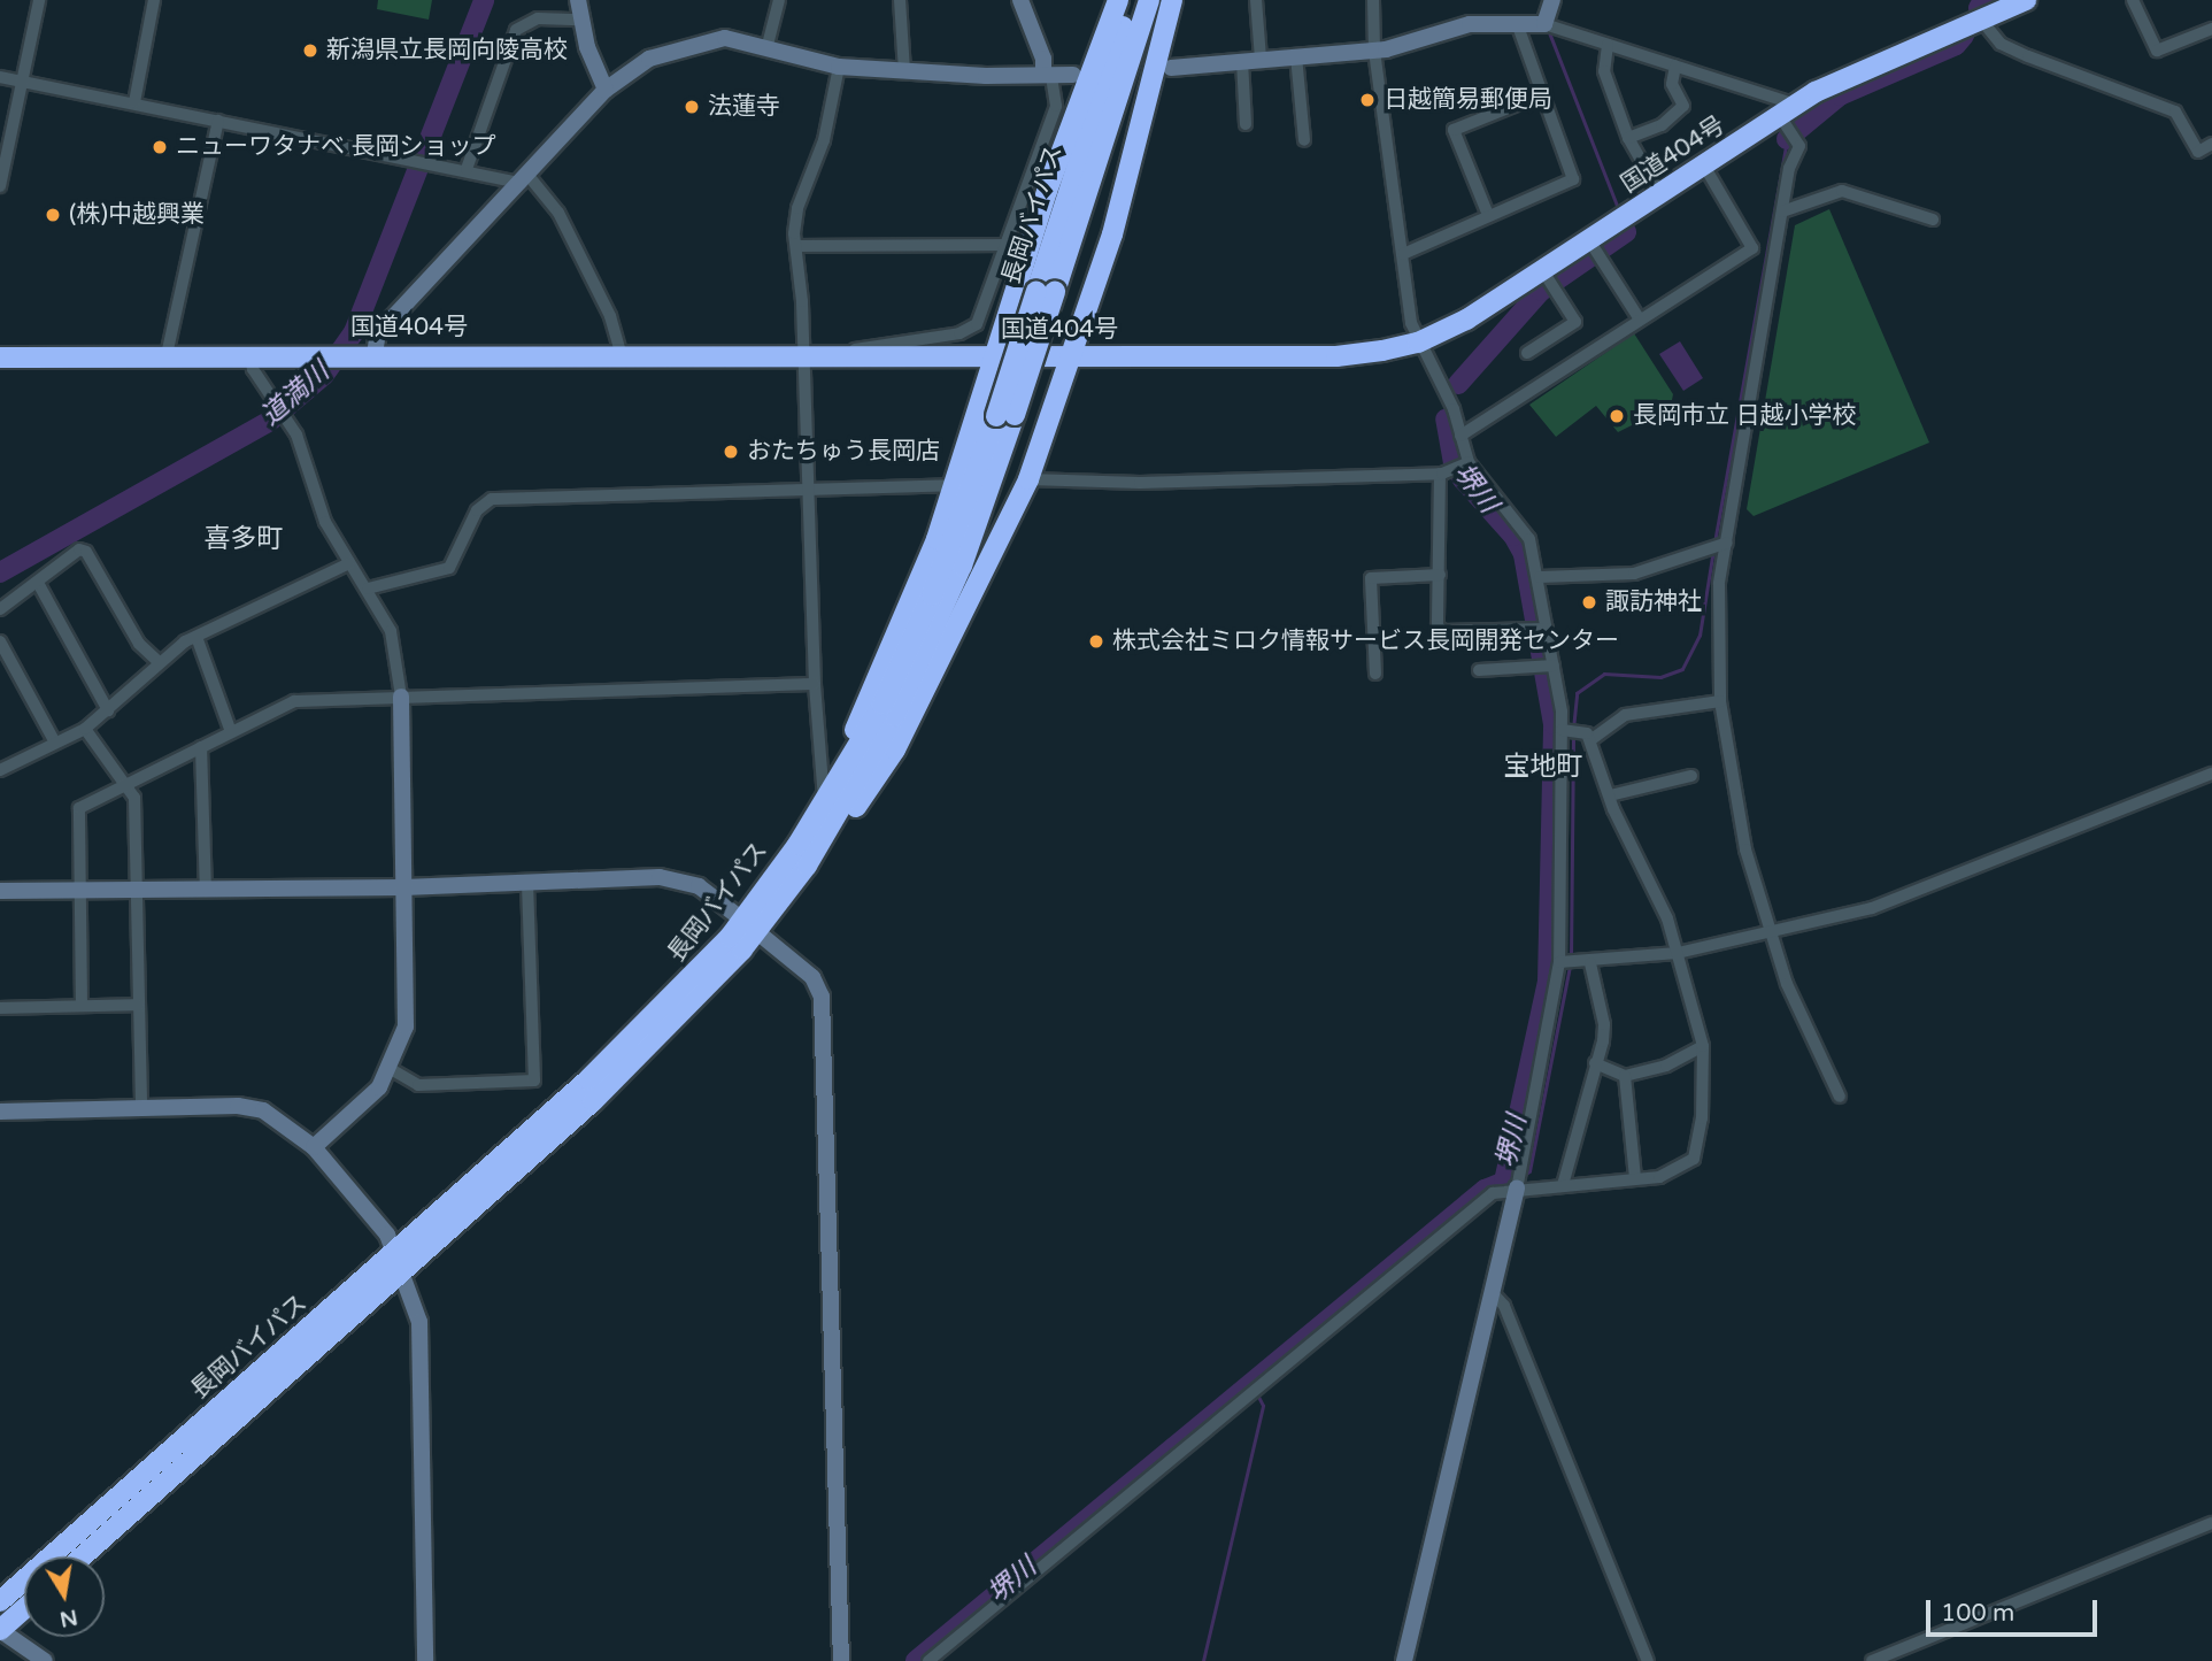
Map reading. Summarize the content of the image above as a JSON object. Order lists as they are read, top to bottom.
{
  "streets": {
    "highway": ["国道404号", "長岡バイパス"]
  },
  "districts": ["喜多町", "宝地町"],
  "water": ["道満川", "堺川"],
  "places": [
    "新潟県立長岡向陵高校",
    "日越簡易郵便局",
    "法蓮寺",
    "ニューワタナベ 長岡ショップ",
    "(株)中越興業",
    "長岡市立 日越小学校",
    "おたちゅう長岡店",
    "諏訪神社",
    "株式会社ミロク情報サービス長岡開発センター"
  ],
  "scale_bar": "100 m",
  "north": "bottom"
}
